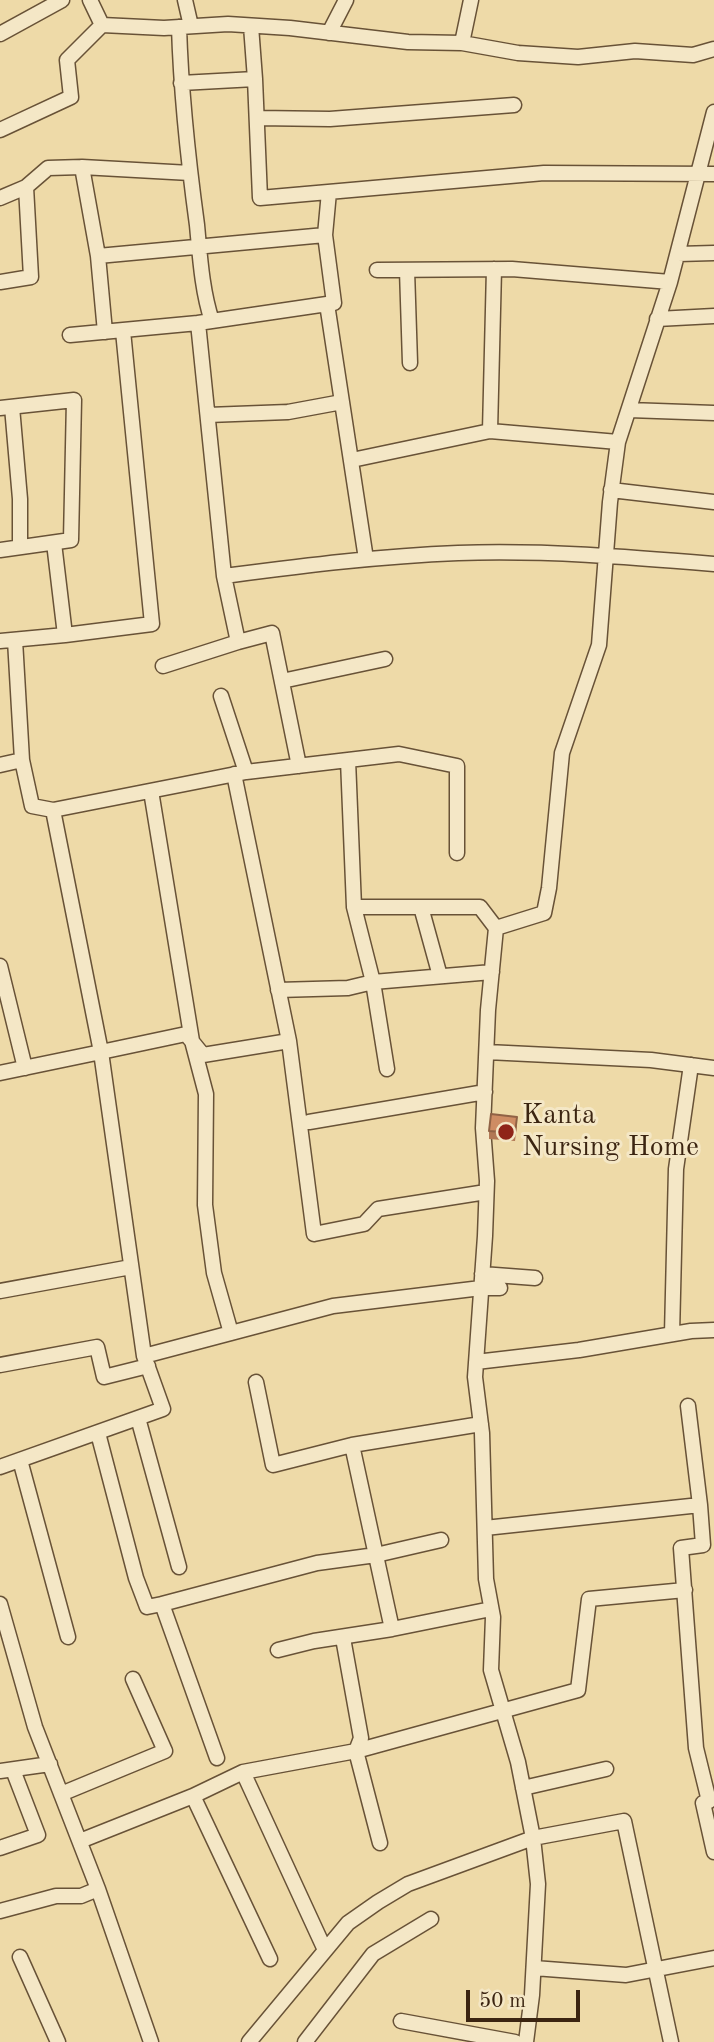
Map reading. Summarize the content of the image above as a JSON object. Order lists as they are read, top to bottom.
{
  "places": ["Kanta Nursing Home"],
  "scale_bar": "50 m"
}
